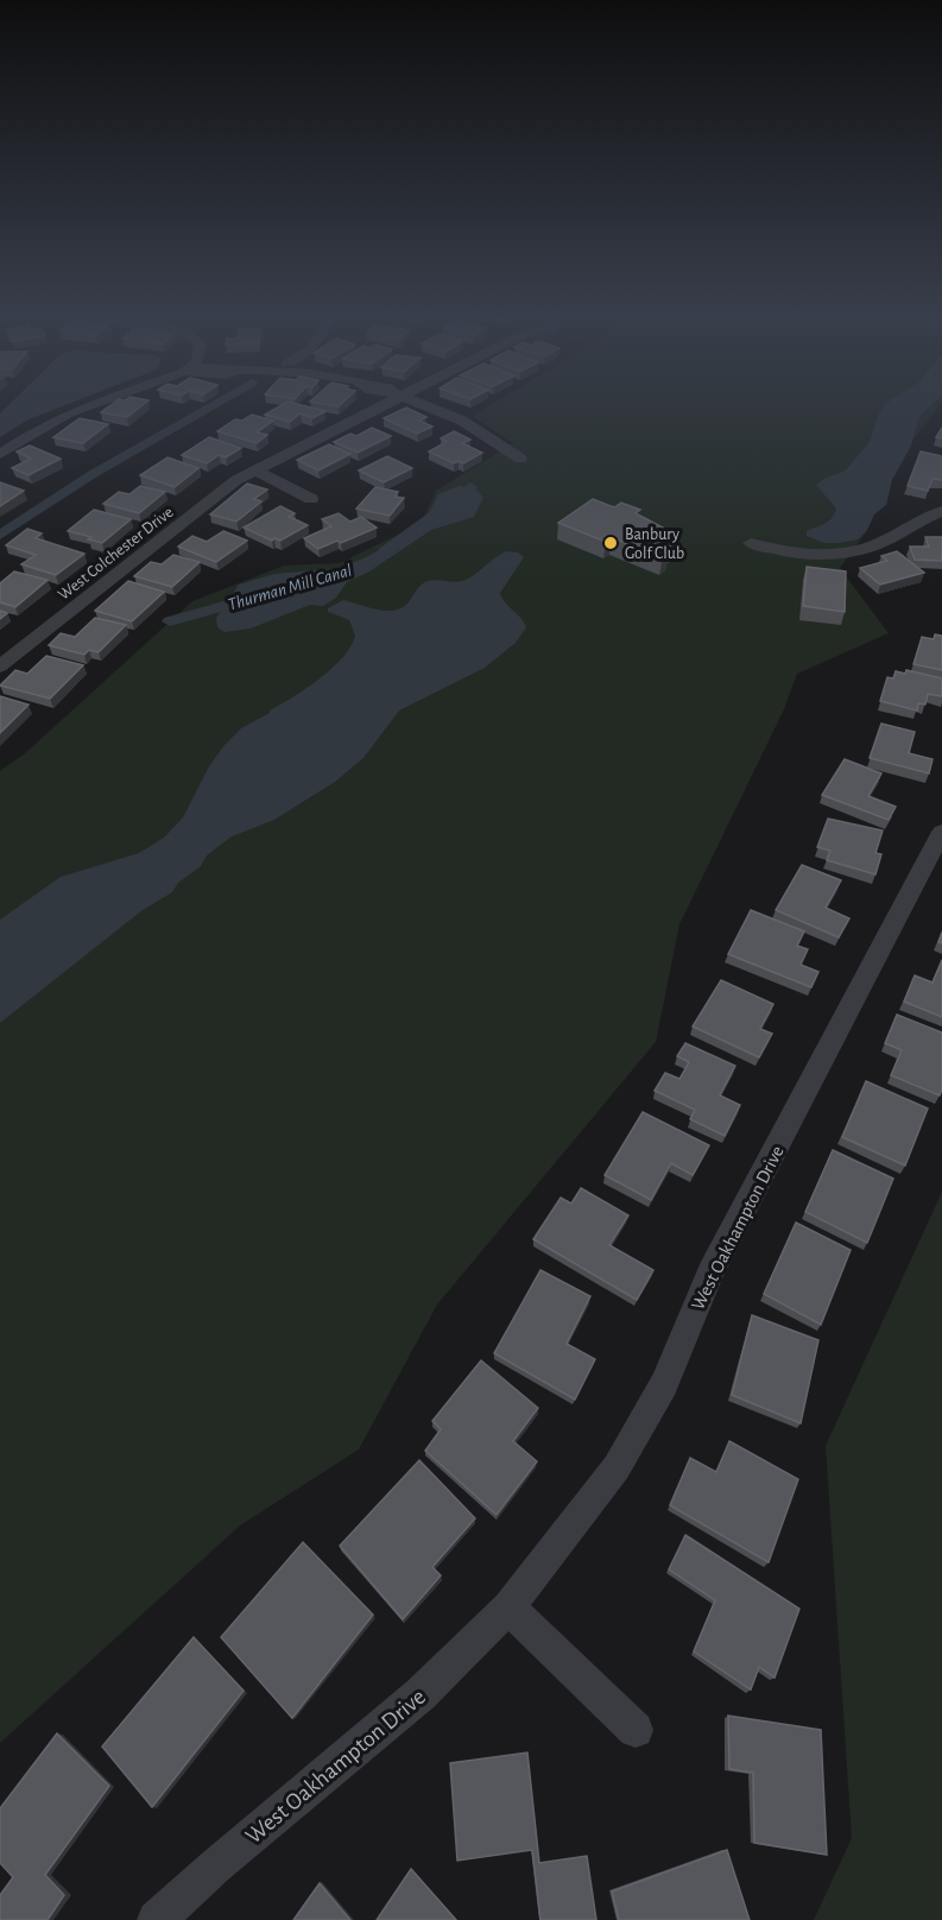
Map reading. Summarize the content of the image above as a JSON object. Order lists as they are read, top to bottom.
{
  "streets": {
    "street": ["West Colchester Drive", "West Oakhampton Drive"]
  },
  "water": ["Thurman Mill Canal"],
  "places": ["Banbury Golf Club"]
}
